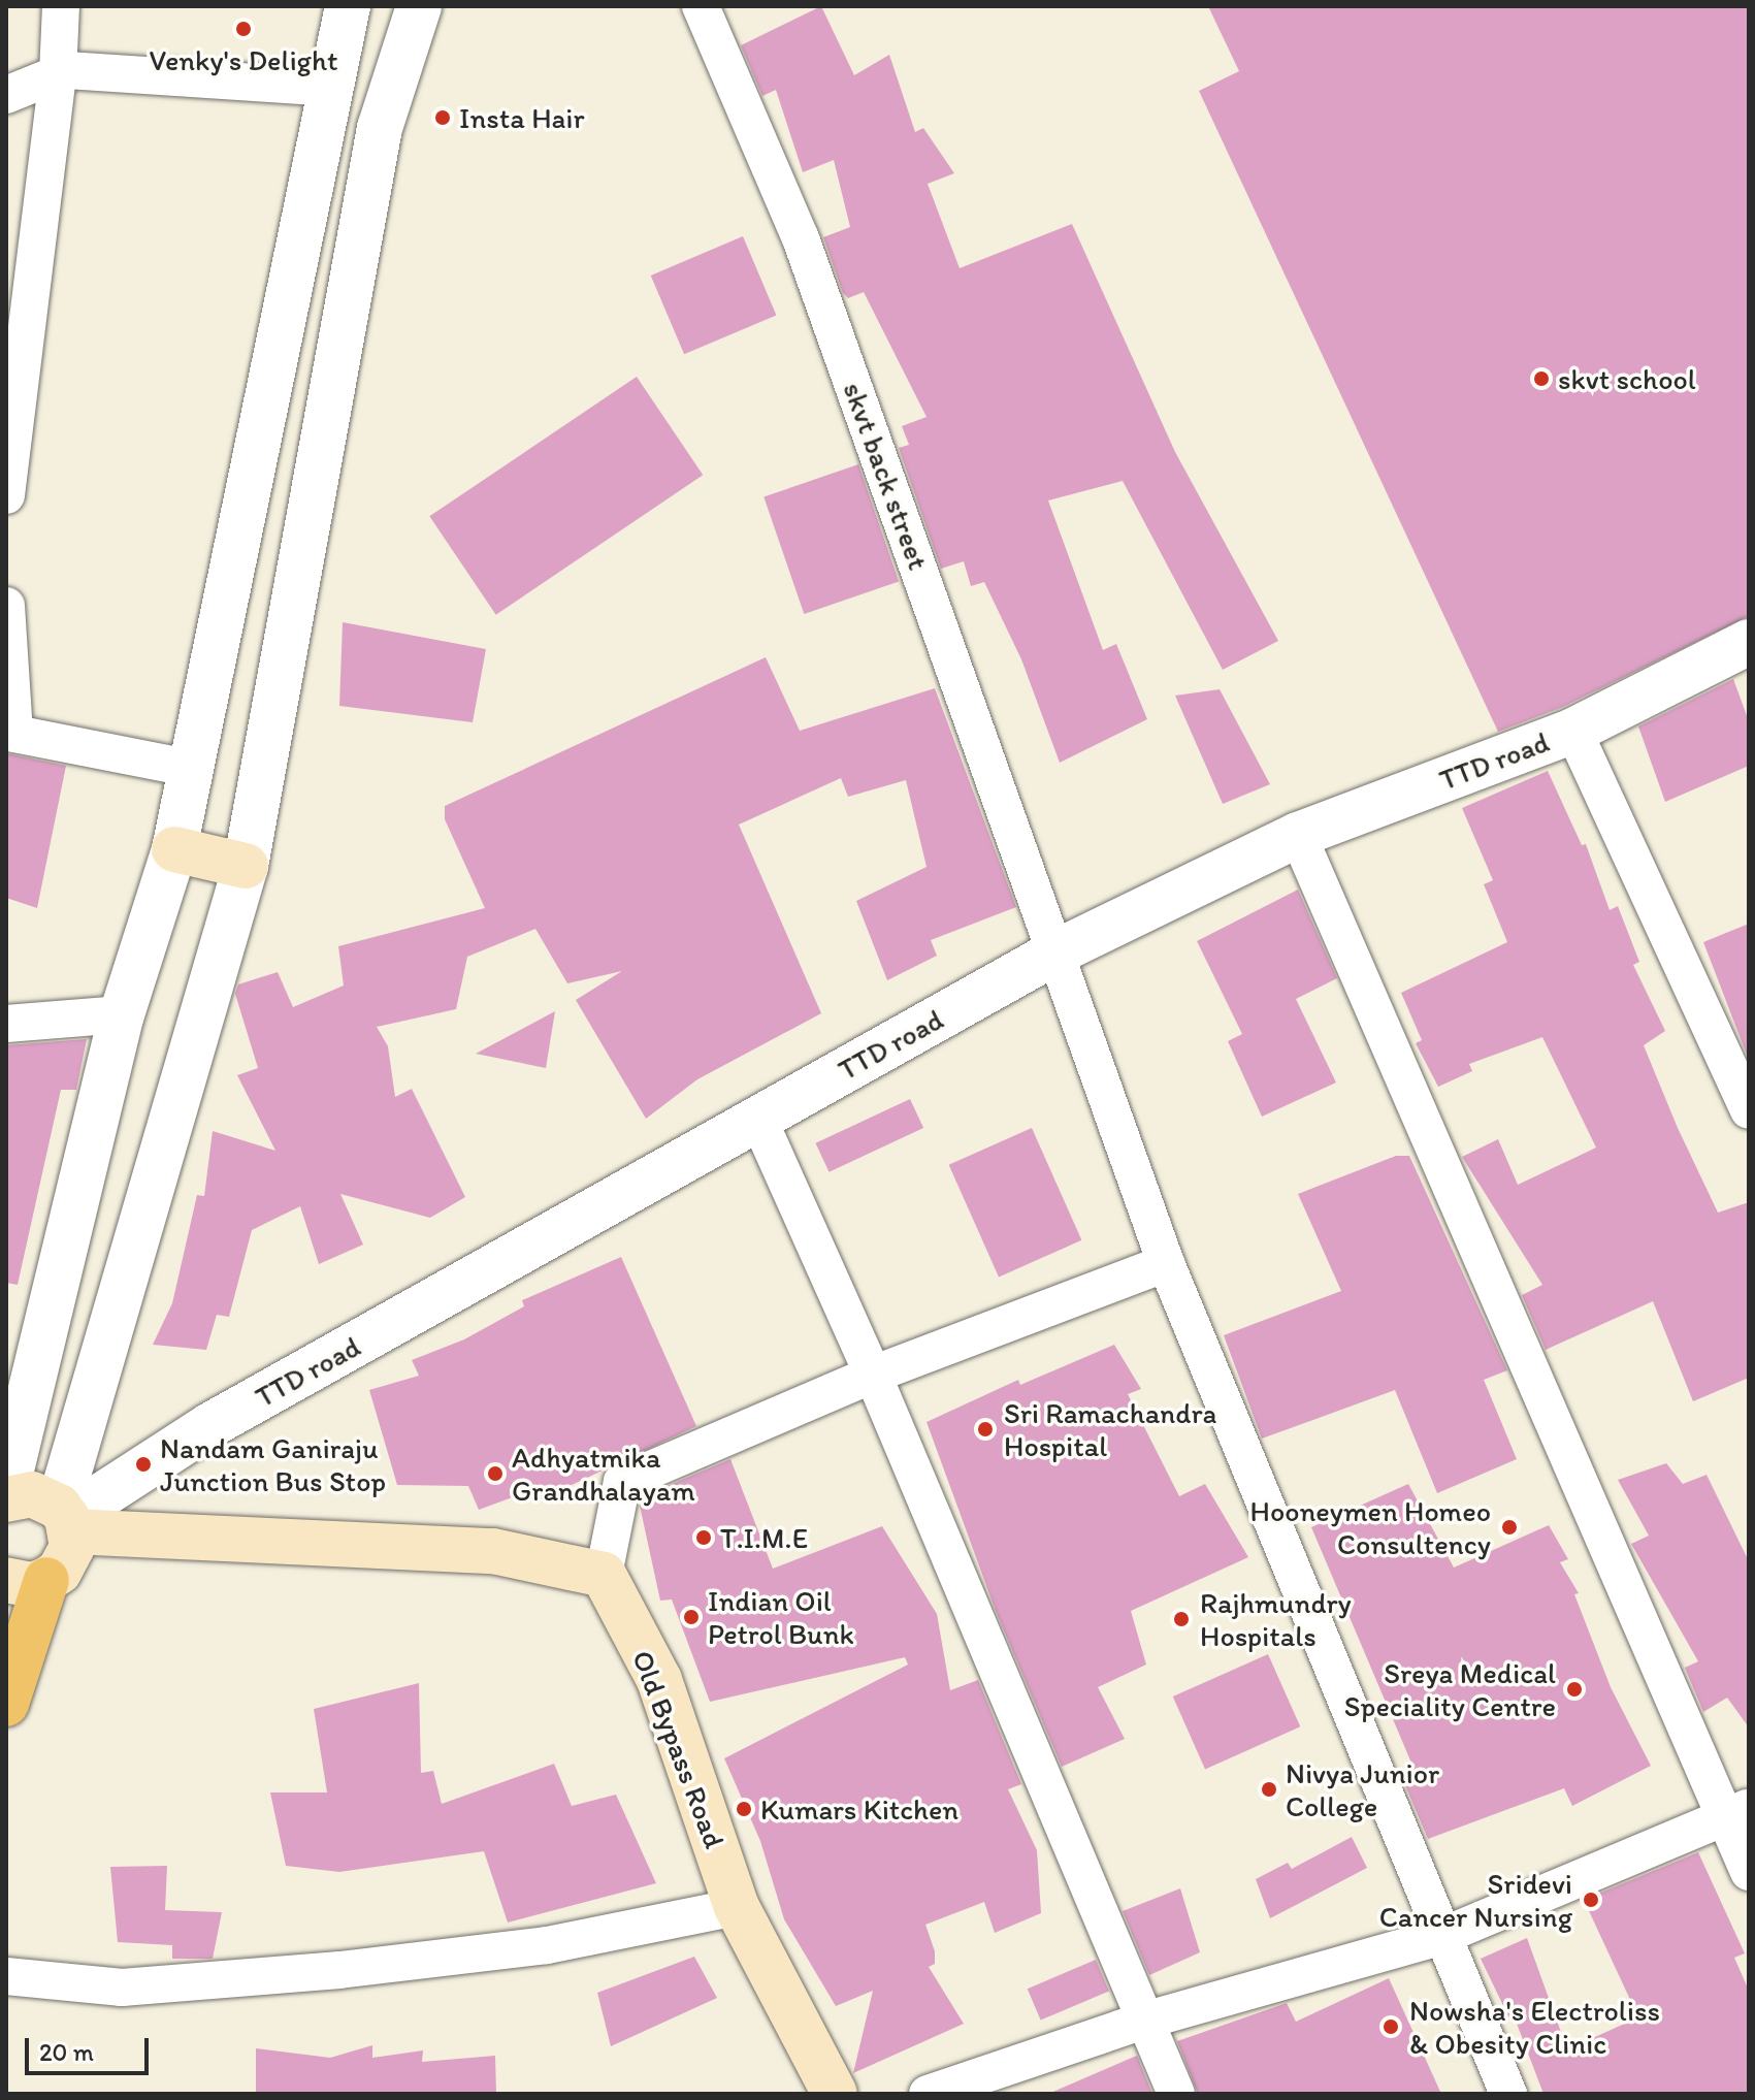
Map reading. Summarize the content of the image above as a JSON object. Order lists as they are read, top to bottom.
{
  "streets": {
    "main road": ["Old Bypass Road"],
    "street": ["skvt back street", "TTD road"]
  },
  "crossings": [
    ["skvt back street", "TTD road"]
  ],
  "places": [
    "Venky's Delight",
    "Insta Hair",
    "skvt school",
    "Sri Ramachandra Hospital",
    "Nandam Ganiraju Junction Bus Stop",
    "Adhyatmika Grandhalayam",
    "Hooneymen Homeo Consultency",
    "T.I.M.E",
    "Indian Oil Petrol Bunk",
    "Rajhmundry Hospitals",
    "Sreya Medical Speciality Centre",
    "Nivya Junior College",
    "Kumars Kitchen",
    "Sridevi Cancer Nursing",
    "Nowsha's Electroliss & Obesity Clinic"
  ],
  "scale_bar": "20 m"
}
